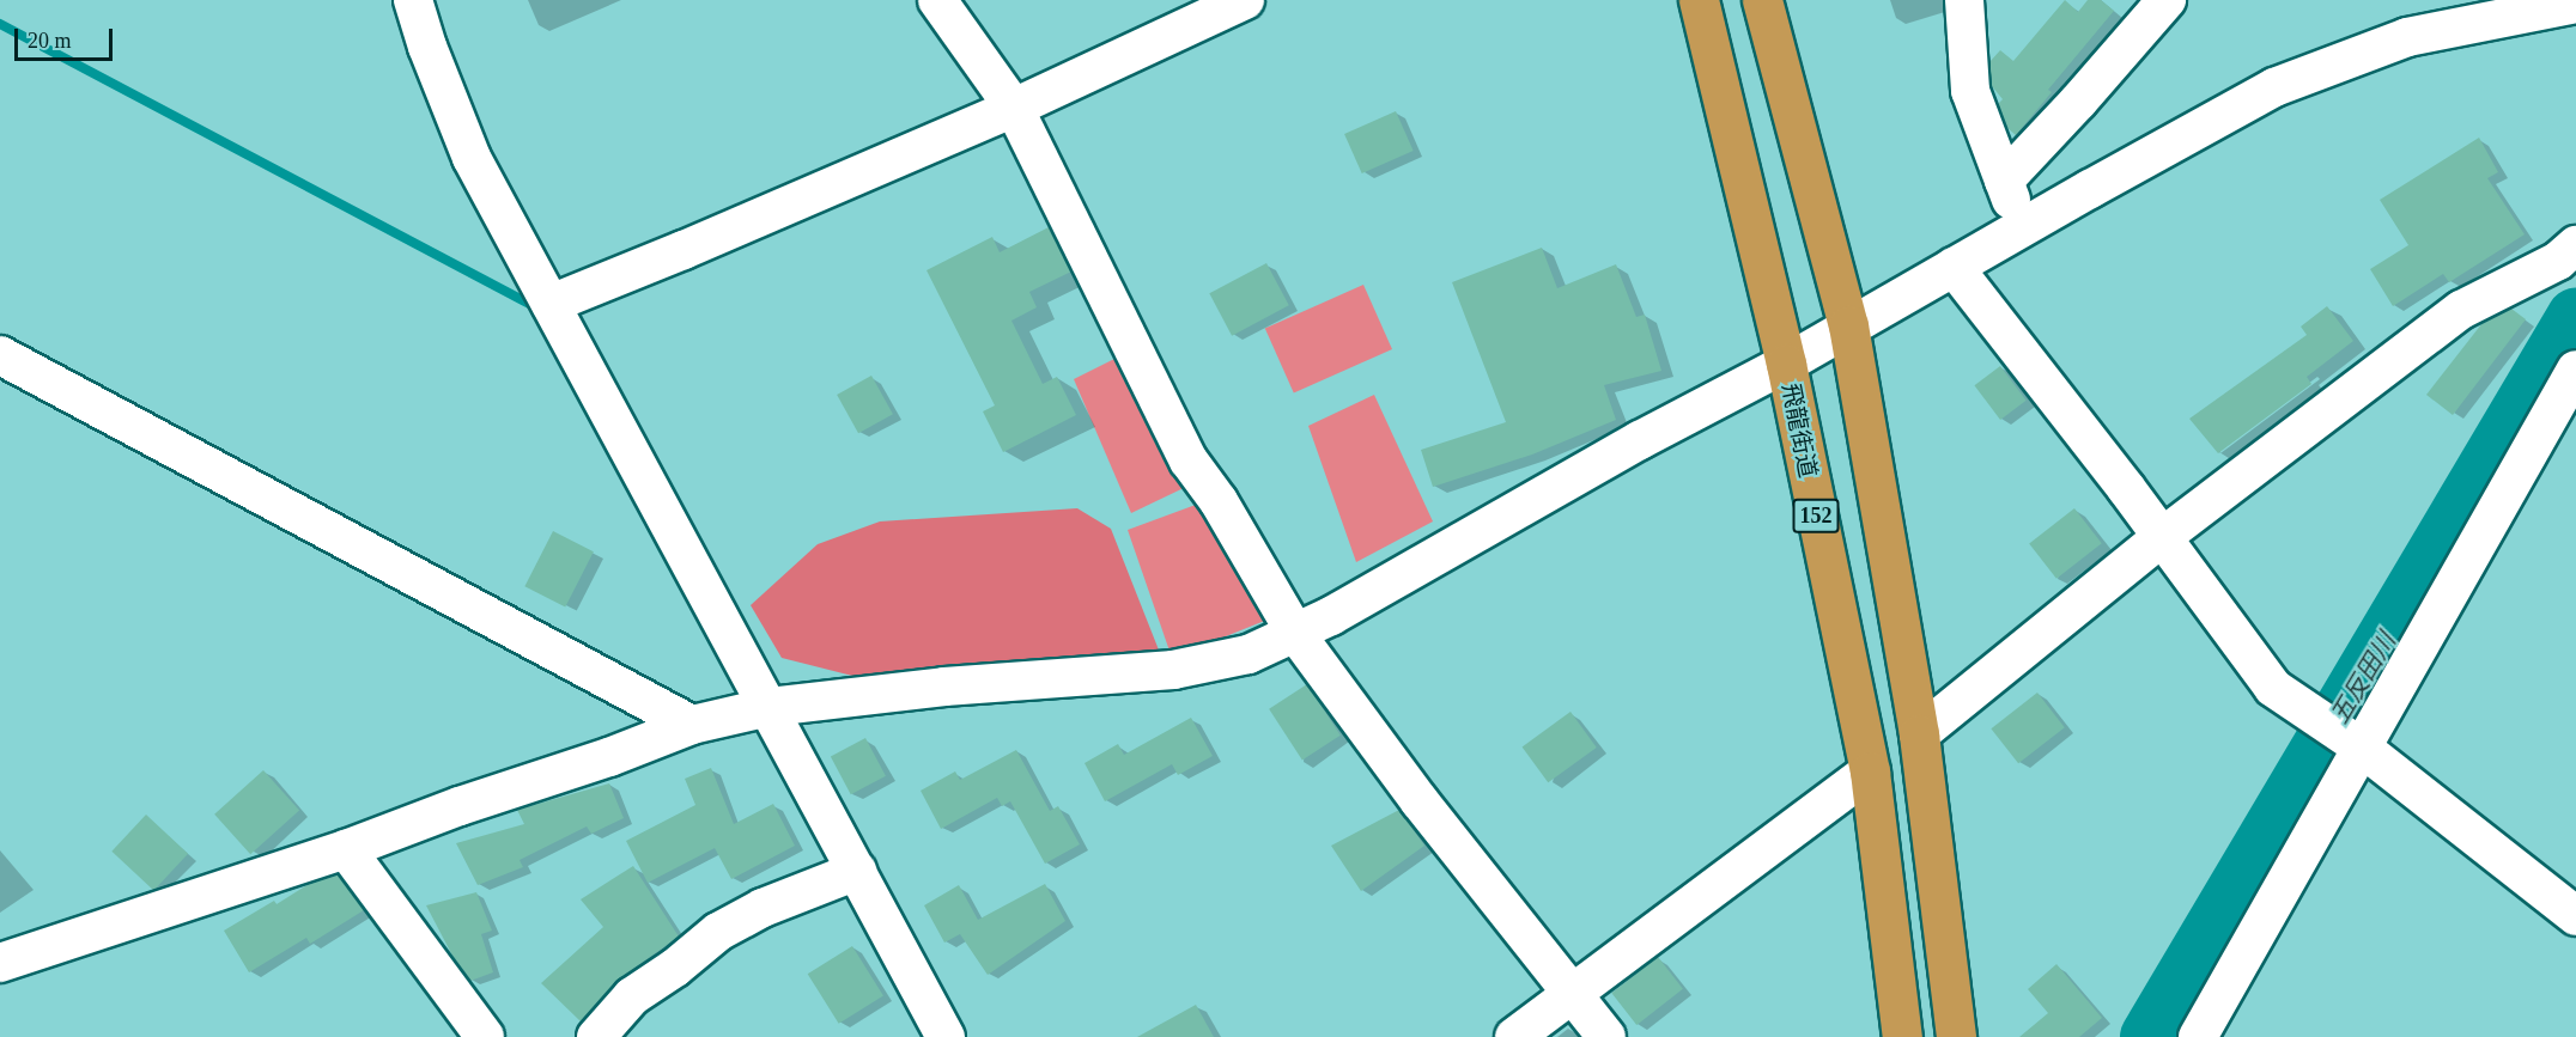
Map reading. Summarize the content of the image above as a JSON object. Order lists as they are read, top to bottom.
{
  "streets": {
    "highway": ["飛龍街道", "152"]
  },
  "water": ["五反田川"],
  "scale_bar": "20 m"
}
